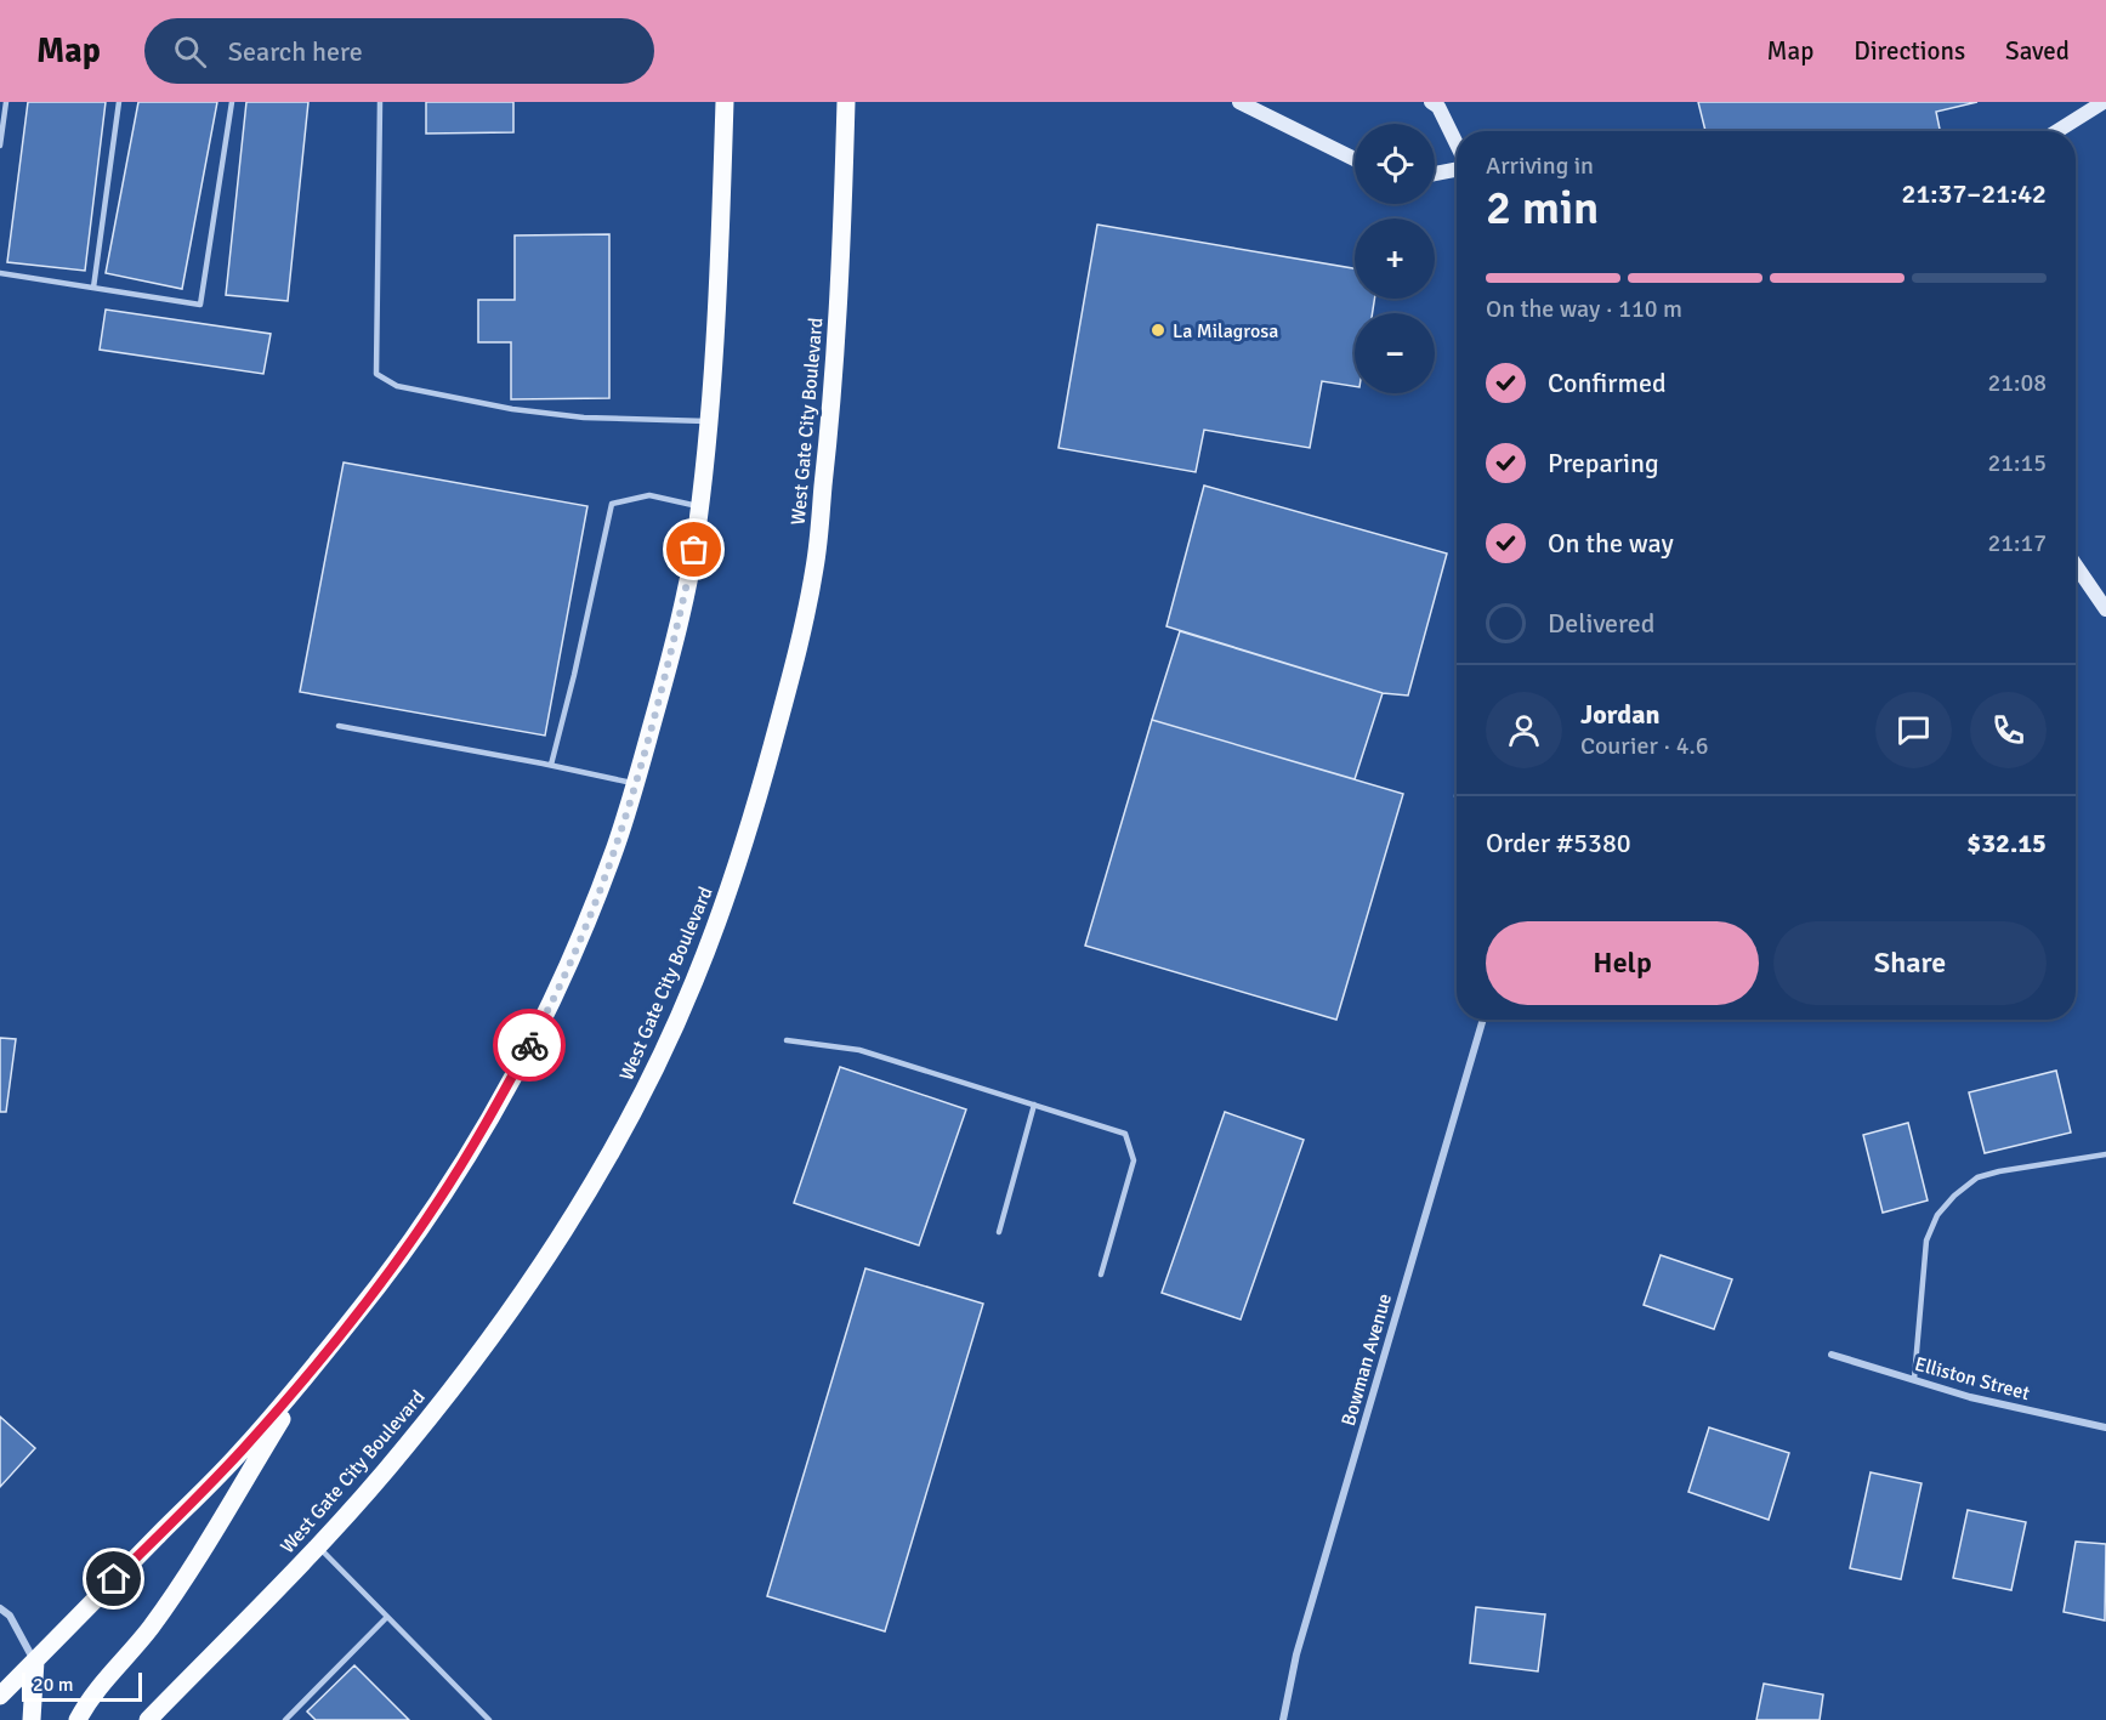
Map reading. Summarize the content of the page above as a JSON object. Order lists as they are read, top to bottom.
{
  "streets": {
    "main road": ["West Gate City Boulevard"],
    "street": ["Bowman Avenue", "Elliston Street"]
  },
  "places": ["La Milagrosa"],
  "scale_bar": "20 m",
  "page": {
    "header": "Map",
    "search": "Search here",
    "nav": ["Map", "Directions", "Saved"],
    "map_buttons": ["+", "−"],
    "heading": ["2 min", "Arriving in", "21:37–21:42"],
    "panel": [
      "Jordan",
      "Courier · 4.6",
      "Order #5380",
      "$32.15"
    ],
    "bar": "On the way · 110 m",
    "list": [
      ["Confirmed", "21:08"],
      ["Preparing", "21:15"],
      ["On the way", "21:17"],
      "Delivered"
    ],
    "buttons": ["Help", "Share"],
    "scale": "20 m"
  }
}
